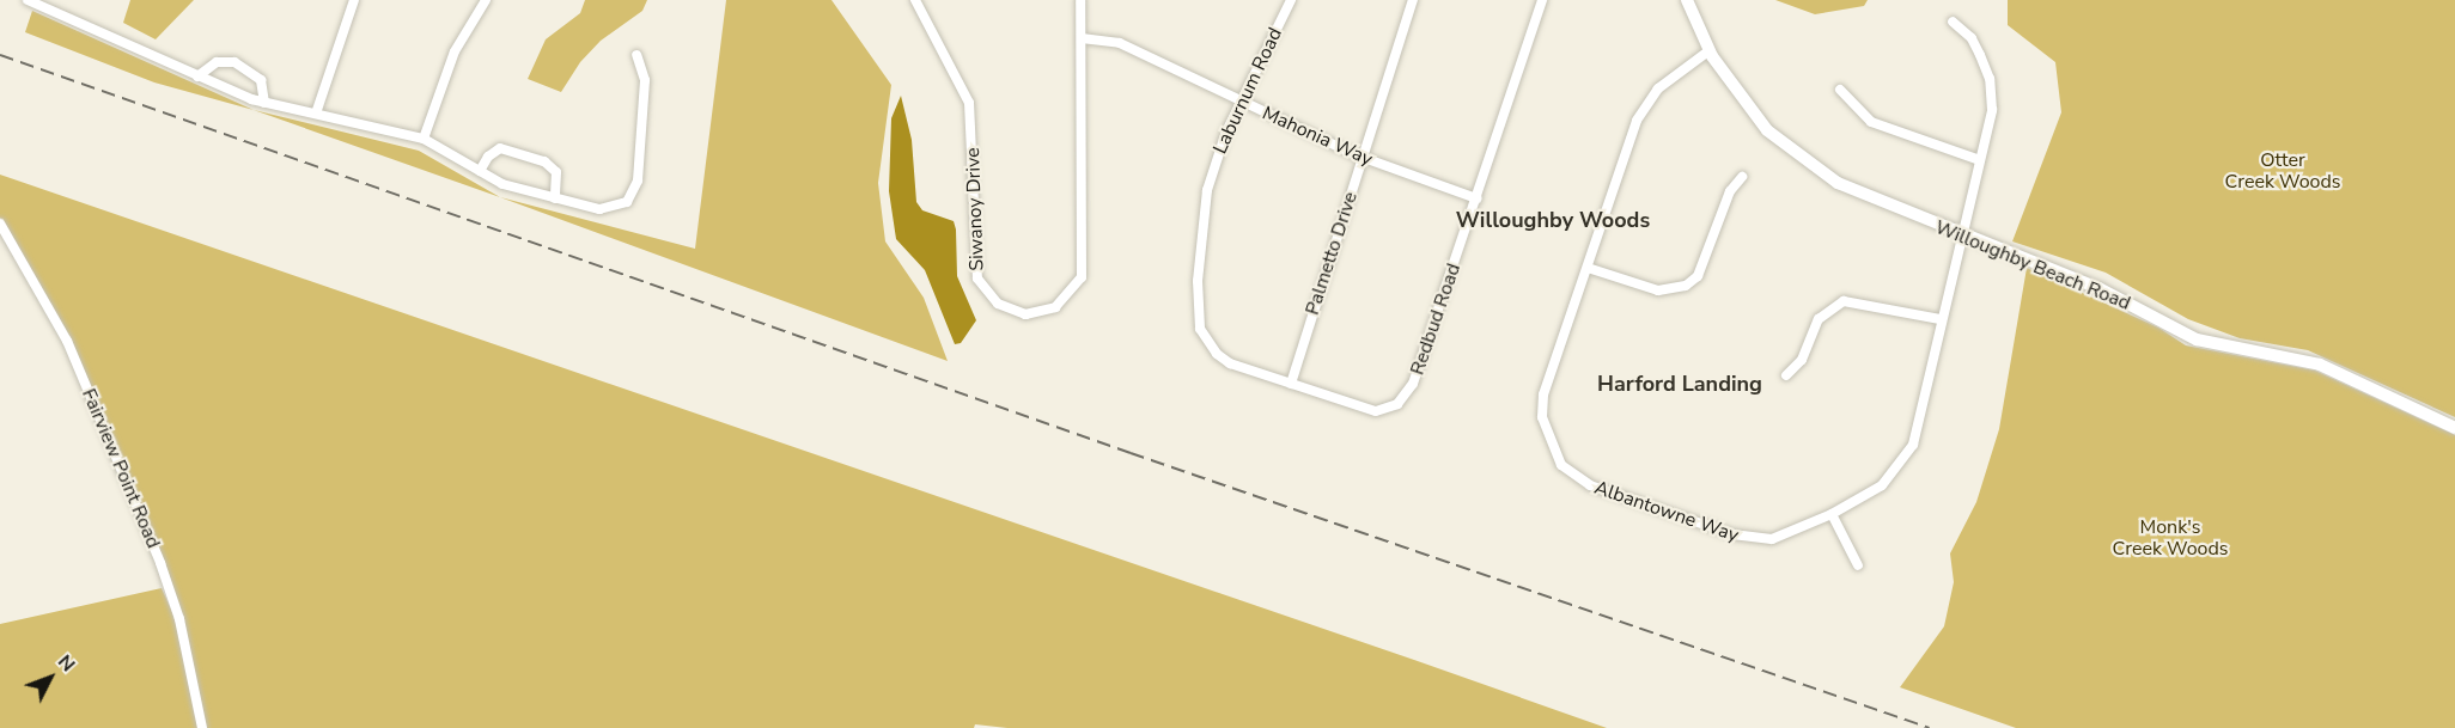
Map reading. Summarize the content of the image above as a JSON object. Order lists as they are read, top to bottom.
{
  "streets": {
    "street": [
      "Laburnum Road",
      "Mahonia Way",
      "Siwanoy Drive",
      "Palmetto Drive",
      "Willoughby Beach Road",
      "Redbud Road",
      "Fairview Point Road",
      "Albantowne Way"
    ]
  },
  "crossings": [
    ["Laburnum Road", "Mahonia Way"],
    ["Laburnum Road", "Palmetto Drive"],
    ["Laburnum Road", "Redbud Road"],
    ["Mahonia Way", "Siwanoy Drive"],
    ["Mahonia Way", "Palmetto Drive"],
    ["Mahonia Way", "Redbud Road"],
    ["Palmetto Drive", "Redbud Road"],
    ["Willoughby Beach Road", "Albantowne Way"]
  ],
  "districts": ["Willoughby Woods", "Harford Landing"],
  "parks": ["Otter Creek Woods", "Monk's Creek Woods"],
  "north": "top right"
}
